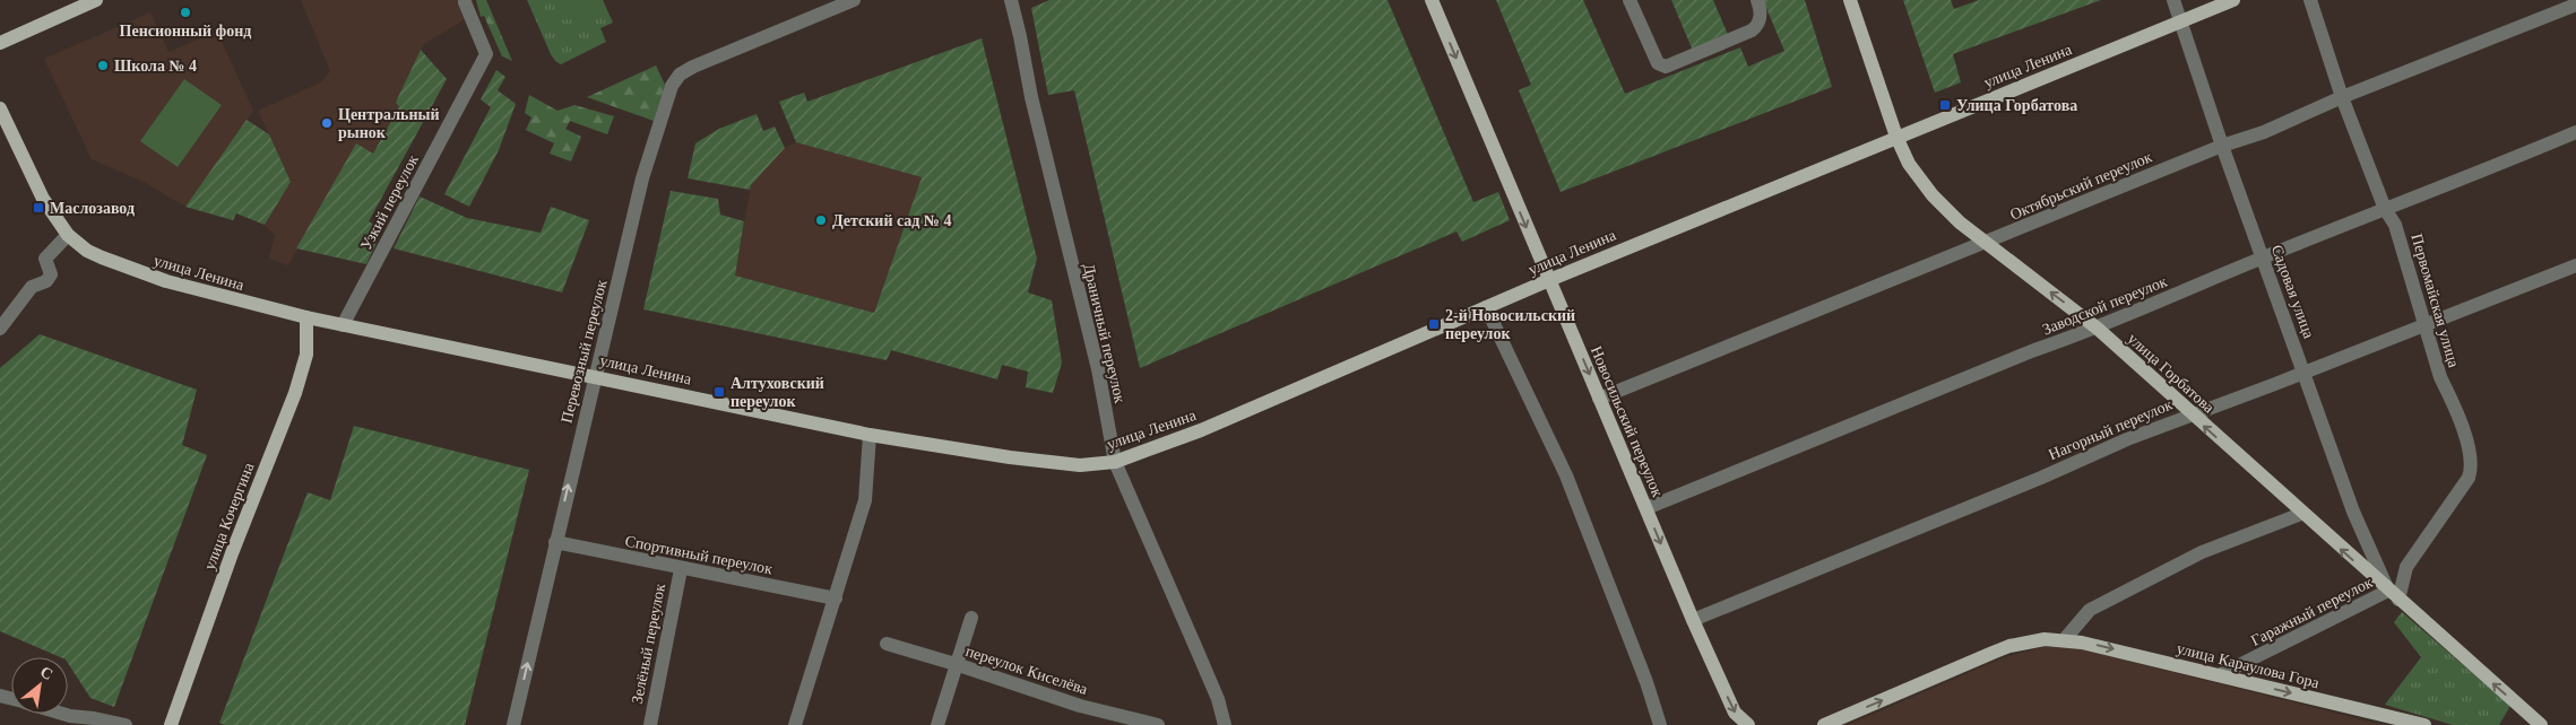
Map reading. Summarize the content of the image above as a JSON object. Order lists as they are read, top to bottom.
{
  "streets": {
    "main road": [
      "улица Ленина",
      "улица Горбатова",
      "Новосильский переулок",
      "улица Кочергина",
      "улица Караулова Гора"
    ],
    "street": [
      "Октябрьский переулок",
      "Узкий переулок",
      "Садовая улица",
      "Первомайская улица",
      "Заводской переулок",
      "Драничный переулок",
      "Перевозный переулок",
      "Нагорный переулок",
      "Спортивный переулок",
      "Гаражный переулок",
      "Зелёный переулок",
      "переулок Киселёва"
    ]
  },
  "crossings": [
    ["улица Ленина", "Узкий переулок"],
    ["улица Ленина", "Садовая улица"],
    ["улица Ленина", "Драничный переулок"],
    ["улица Ленина", "Перевозный переулок"],
    ["улица Ленина", "улица Горбатова"],
    ["улица Ленина", "Новосильский переулок"],
    ["улица Ленина", "улица Кочергина"],
    ["Октябрьский переулок", "Садовая улица"],
    ["Октябрьский переулок", "Первомайская улица"],
    ["Октябрьский переулок", "улица Горбатова"],
    ["Октябрьский переулок", "Новосильский переулок"],
    ["Садовая улица", "Первомайская улица"],
    ["Садовая улица", "Заводской переулок"],
    ["Садовая улица", "улица Горбатова"],
    ["Садовая улица", "Нагорный переулок"],
    ["Садовая улица", "Гаражный переулок"],
    ["Первомайская улица", "Заводской переулок"],
    ["Первомайская улица", "улица Горбатова"],
    ["Первомайская улица", "Нагорный переулок"],
    ["Первомайская улица", "Гаражный переулок"],
    ["Заводской переулок", "улица Горбатова"],
    ["Заводской переулок", "Новосильский переулок"],
    ["Перевозный переулок", "Спортивный переулок"],
    ["улица Горбатова", "Нагорный переулок"],
    ["улица Горбатова", "Гаражный переулок"],
    ["Новосильский переулок", "Нагорный переулок"],
    ["Спортивный переулок", "Зелёный переулок"],
    ["Гаражный переулок", "улица Караулова Гора"]
  ],
  "one_way": [
    "Перевозный переулок",
    "улица Горбатова",
    "Новосильский переулок",
    "улица Караулова Гора"
  ],
  "places": {
    "other": [
      "Пенсионный фонд",
      "Школа № 4",
      "Центральный рынок",
      "Детский сад № 4"
    ],
    "transit": [
      "Улица Горбатова",
      "Маслозавод",
      "2-й Новосильский переулок",
      "Алтуховский переулок"
    ]
  },
  "north": "top right"
}
